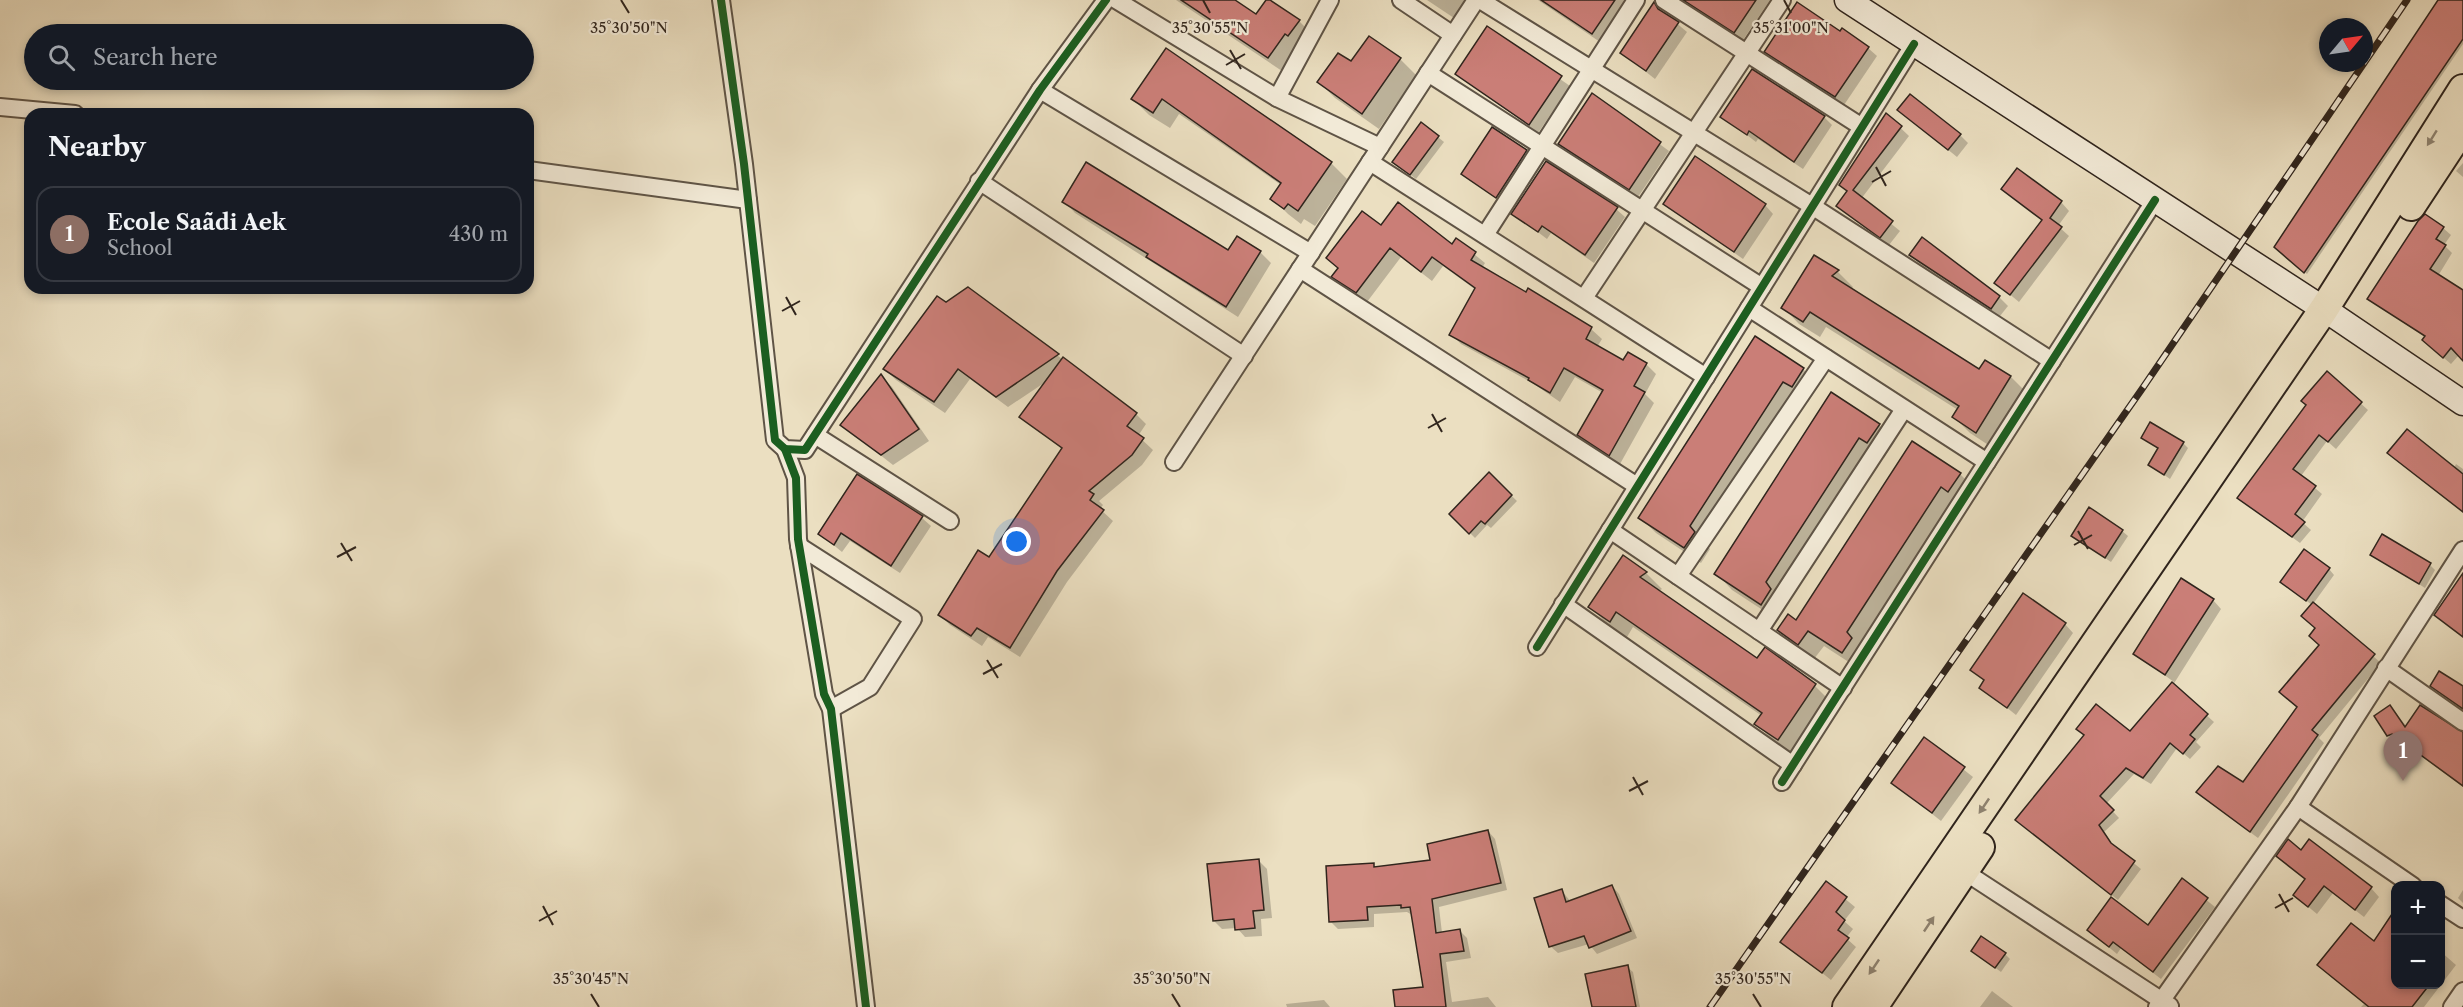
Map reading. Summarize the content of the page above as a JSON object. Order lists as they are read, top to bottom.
{
  "north": "top right",
  "page": {
    "search": "Search here",
    "heading": "Nearby",
    "list": [
      {
        "mark": "1",
        "name": "Ecole Saãdi Aek",
        "note": "School",
        "value": "430 m"
      }
    ],
    "pins": "1",
    "map_buttons": ["+", "−"]
  },
  "coordinates": [
    "35°30'50\"N",
    "35°30'55\"N",
    "35°31'00\"N",
    "35°30'45\"N"
  ]
}
